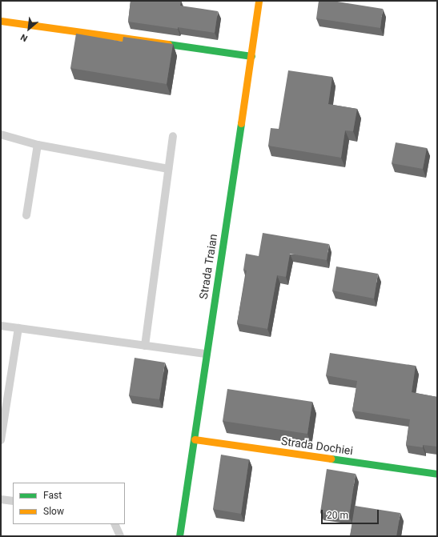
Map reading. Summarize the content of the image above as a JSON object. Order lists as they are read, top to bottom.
{
  "streets": {
    "main road": ["Strada Traian", "Strada Dochiei"]
  },
  "crossings": [
    ["Strada Traian", "Strada Dochiei"]
  ],
  "legend": ["Fast", "Slow"],
  "scale_bar": "20 m",
  "north": "bottom left"
}
